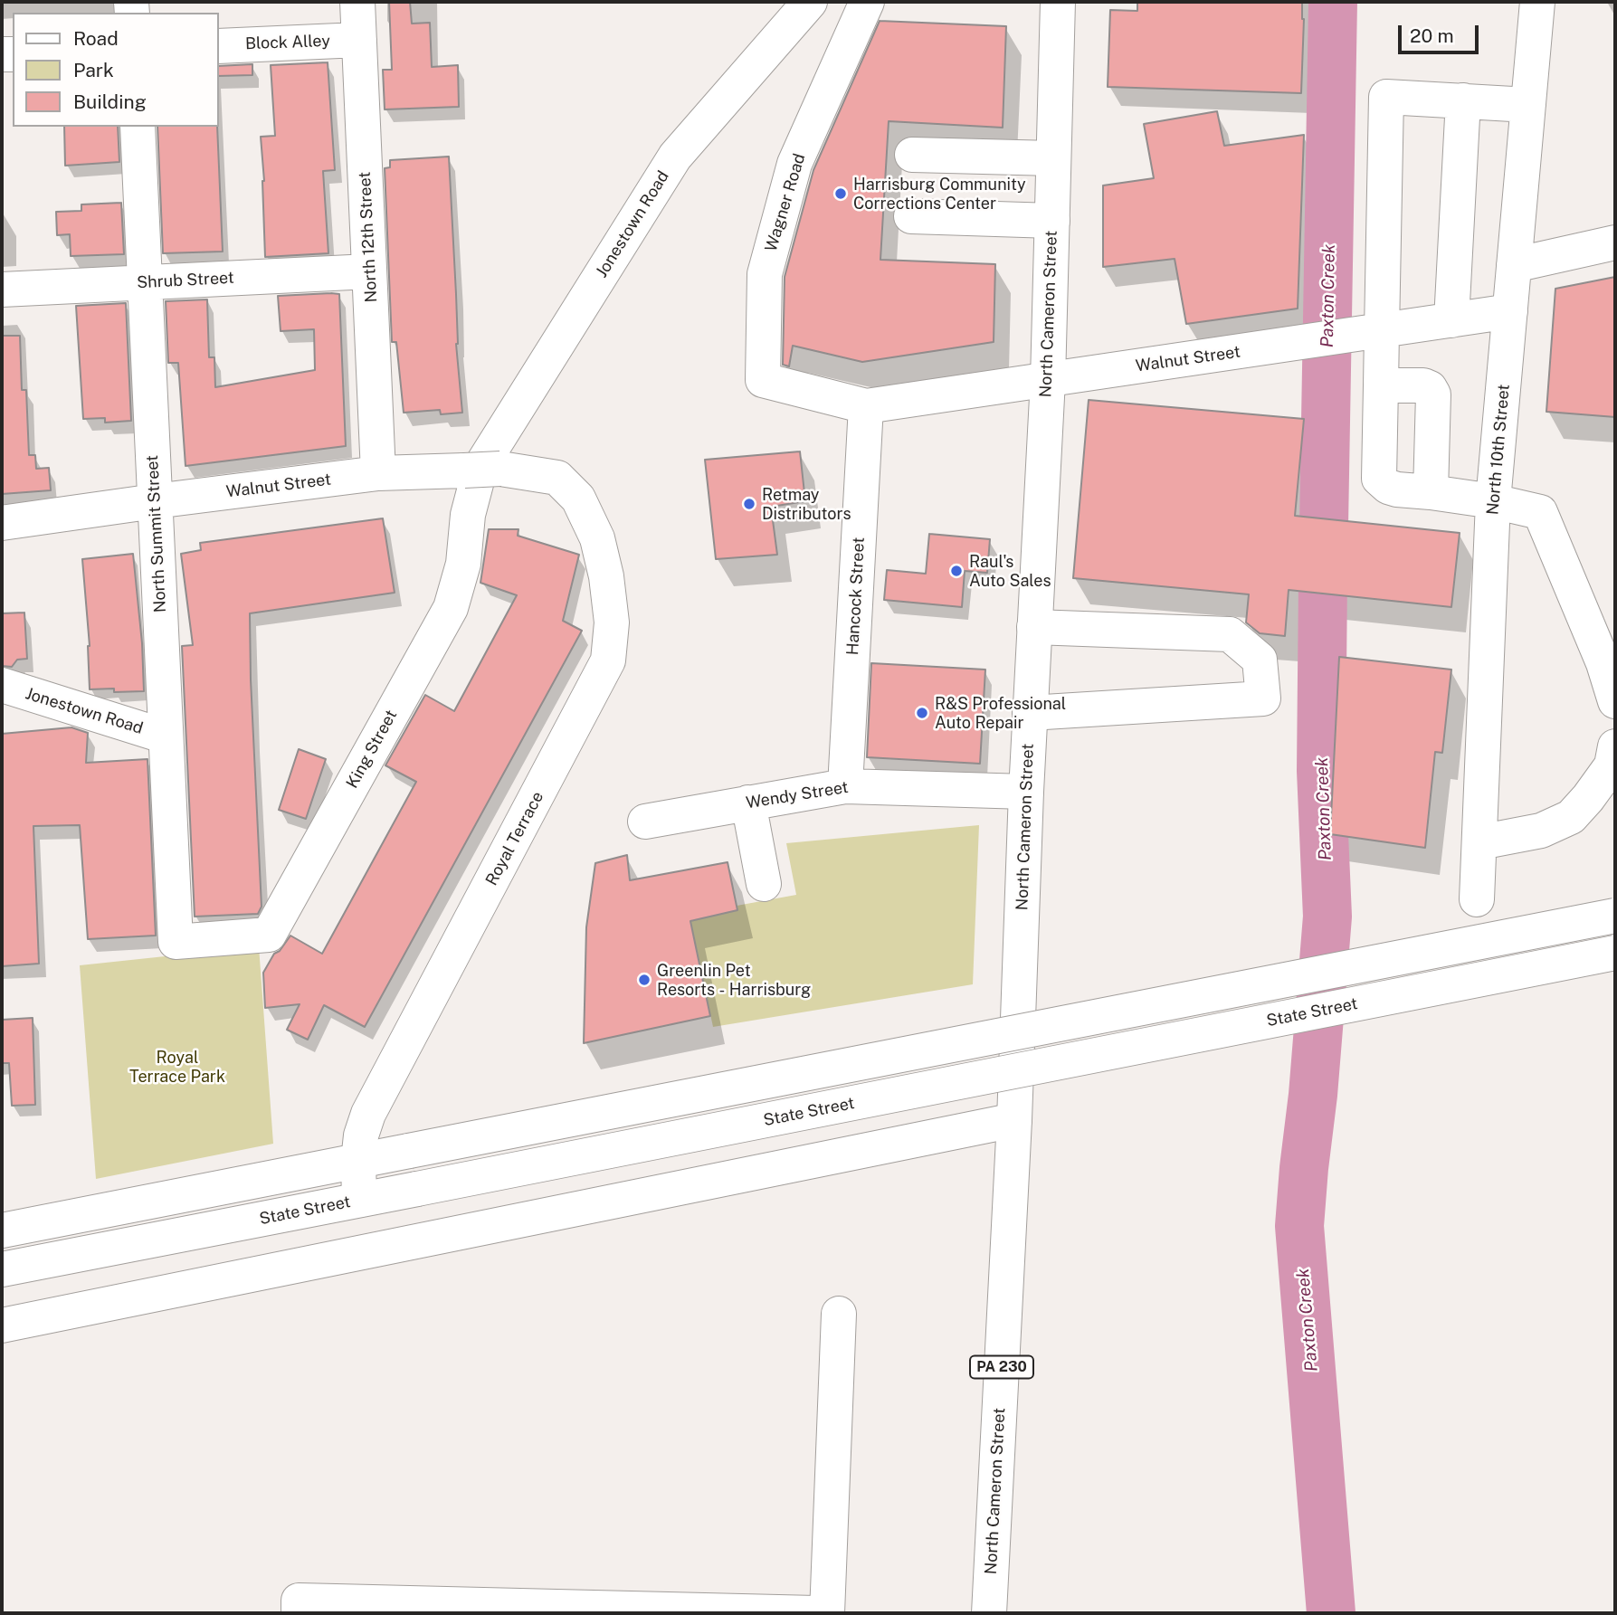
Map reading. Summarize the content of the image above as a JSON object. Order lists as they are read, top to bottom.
{
  "streets": {
    "main road": [
      "Block Alley",
      "Wagner Road",
      "Jonestown Road",
      "North 12th Street",
      "Shrub Street",
      "North Cameron Street",
      "Walnut Street",
      "North 10th Street",
      "North Summit Street",
      "Hancock Street",
      "King Street",
      "Wendy Street",
      "Royal Terrace",
      "State Street",
      "PA 230"
    ]
  },
  "crossings": [
    ["Block Alley", "North 12th Street"],
    ["Wagner Road", "Walnut Street"],
    ["Wagner Road", "Hancock Street"],
    ["Jonestown Road", "Walnut Street"],
    ["Jonestown Road", "North Summit Street"],
    ["Jonestown Road", "King Street"],
    ["North 12th Street", "Shrub Street"],
    ["North 12th Street", "Walnut Street"],
    ["Shrub Street", "North Summit Street"],
    ["North Cameron Street", "Walnut Street"],
    ["North Cameron Street", "Wendy Street"],
    ["Walnut Street", "North 10th Street"],
    ["Walnut Street", "North Summit Street"],
    ["Walnut Street", "Hancock Street"],
    ["Walnut Street", "King Street"],
    ["Walnut Street", "Royal Terrace"],
    ["North Summit Street", "King Street"],
    ["Hancock Street", "Wendy Street"],
    ["Royal Terrace", "State Street"]
  ],
  "water": ["Paxton Creek"],
  "parks": ["Royal Terrace Park"],
  "places": [
    "Harrisburg Community Corrections Center",
    "Retmay Distributors",
    "Raul's Auto Sales",
    "R&S Professional Auto Repair",
    "Greenlin Pet Resorts - Harrisburg"
  ],
  "legend": ["Road", "Park", "Building"],
  "scale_bar": "20 m"
}
